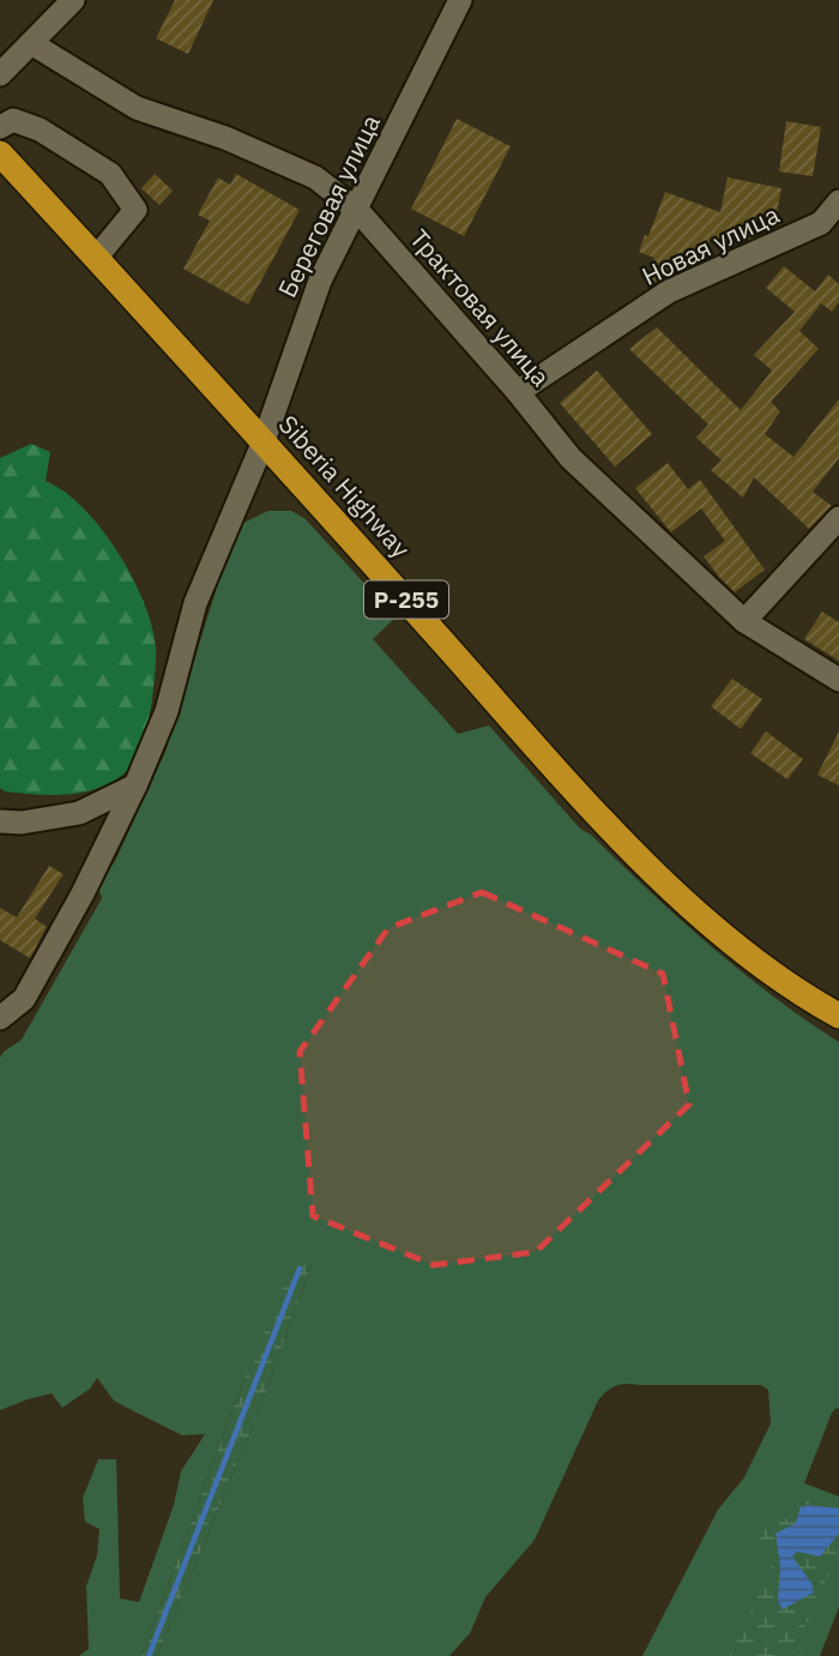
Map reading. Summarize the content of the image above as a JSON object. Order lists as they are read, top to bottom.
{
  "streets": {
    "highway": ["Siberia Highway", "Р-255"],
    "street": ["Береговая улица", "Новая улица", "Трактовая улица"]
  },
  "crossings": [
    ["Береговая улица", "Трактовая улица"],
    ["Береговая улица", "Siberia Highway"],
    ["Новая улица", "Трактовая улица"]
  ]
}
